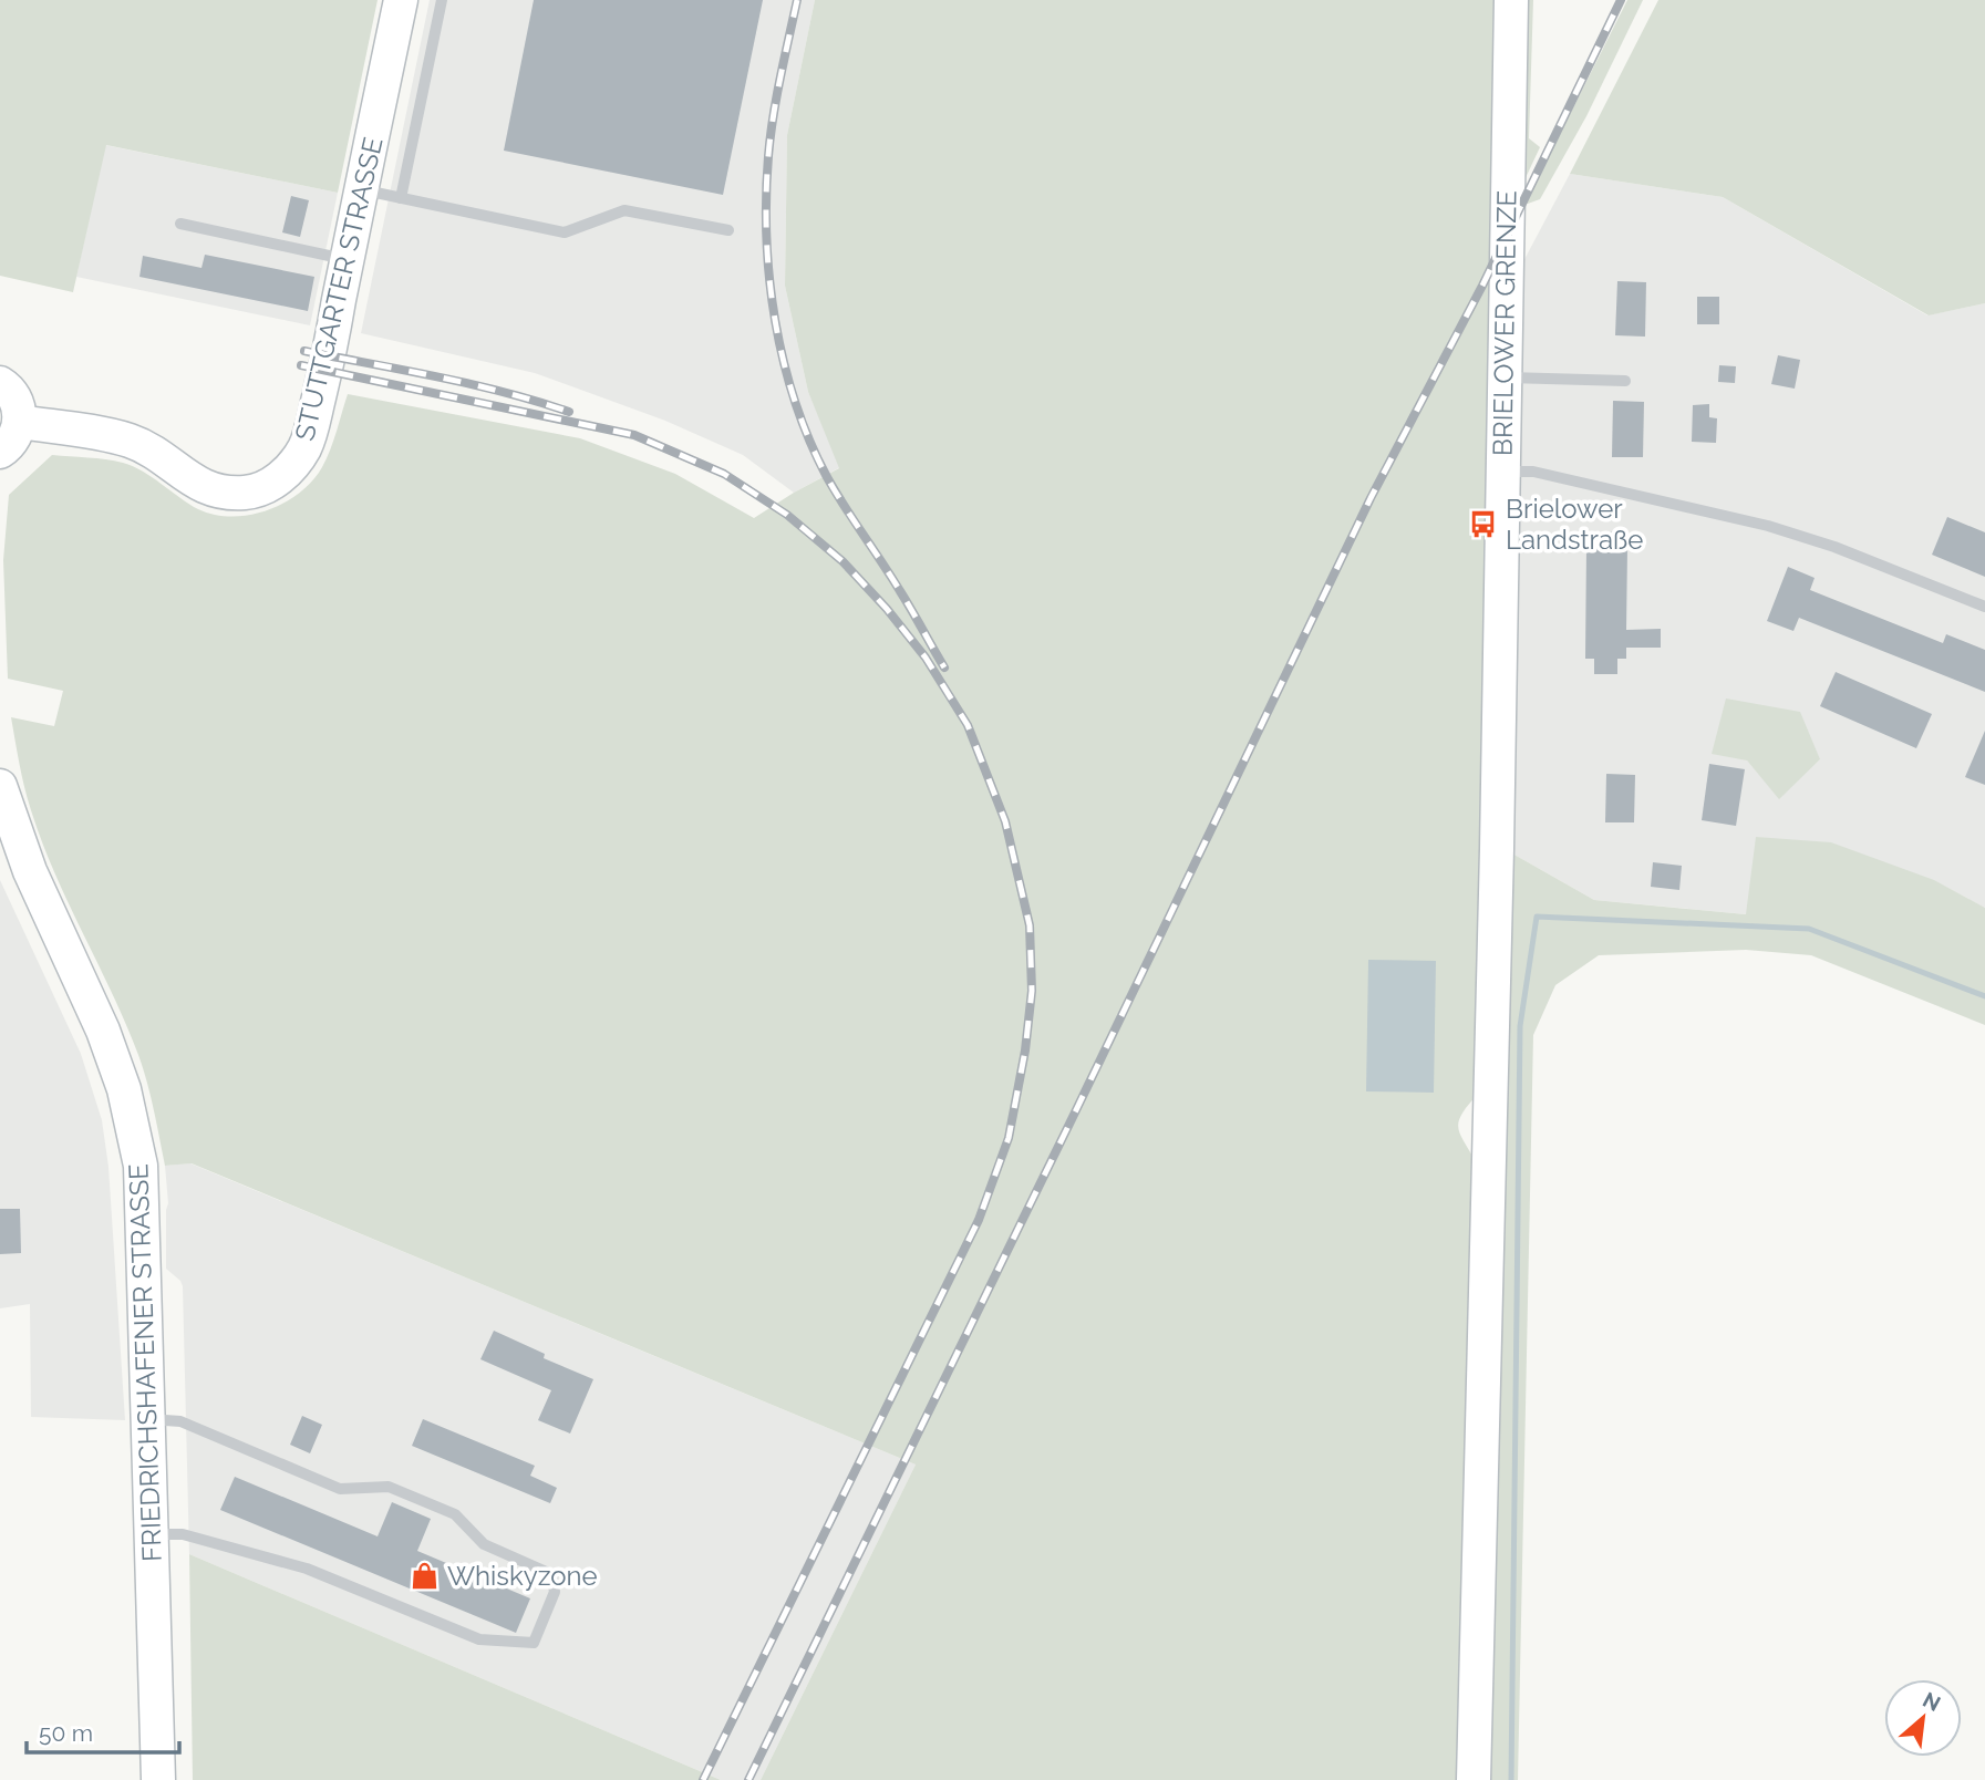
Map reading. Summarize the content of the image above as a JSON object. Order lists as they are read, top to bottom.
{
  "streets": {
    "street": ["STUTTGARTER STRASSE", "BRIELOWER GRENZE", "FRIEDRICHSHAFENER STRASSE"]
  },
  "places": {
    "bus stop": ["Brielower Landstraße"],
    "shop": ["Whiskyzone"]
  },
  "scale_bar": "50 m",
  "north": "top right"
}
